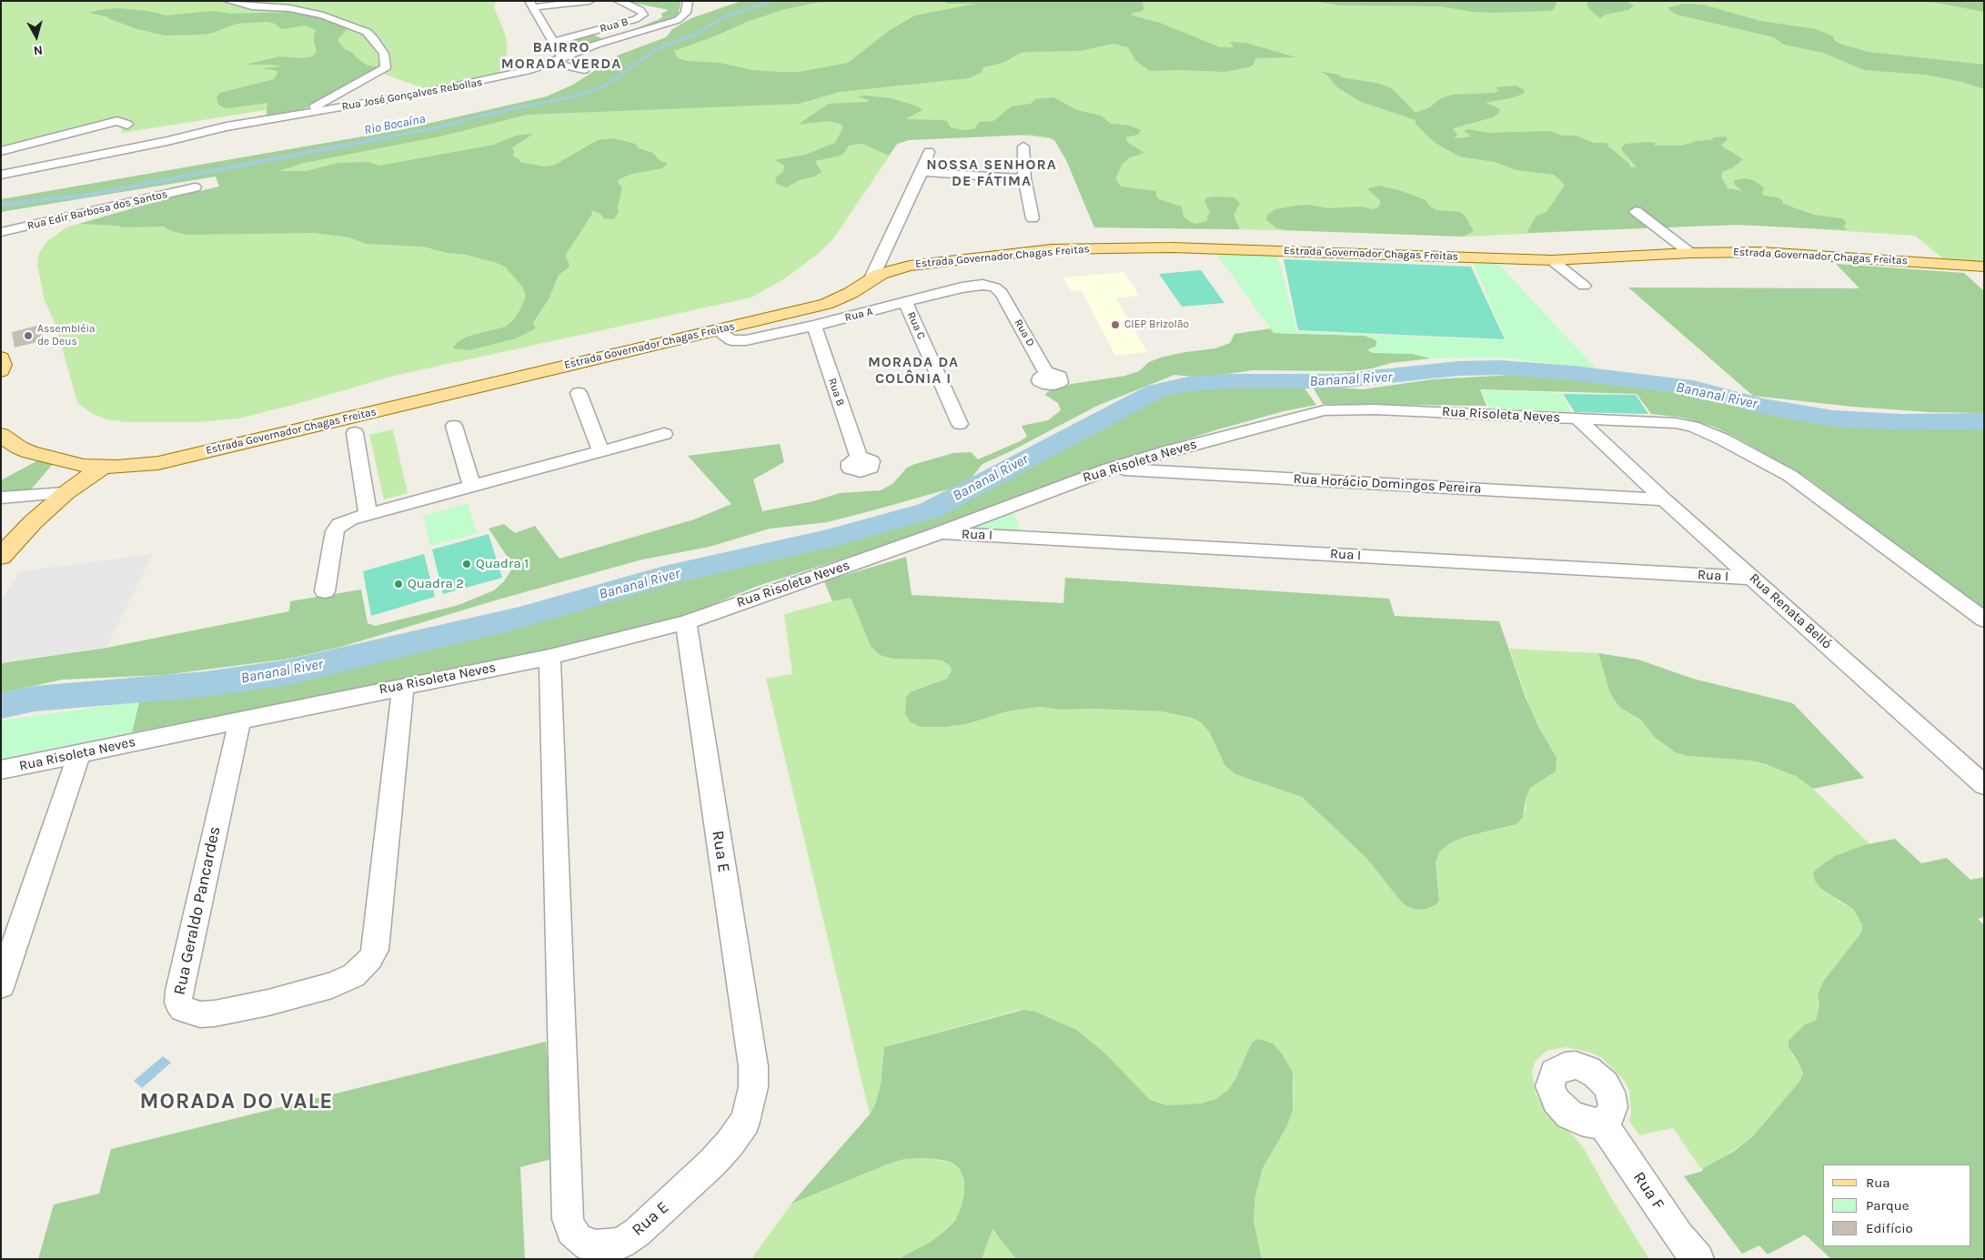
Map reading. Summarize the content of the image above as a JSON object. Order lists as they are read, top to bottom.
{
  "streets": {
    "main road": ["Estrada Governador Chagas Freitas"],
    "street": [
      "Rua B",
      "Rua José Gonçalves Rebollas",
      "Rua Edir Barbosa dos Santos",
      "Rua A",
      "Rua C",
      "Rua D",
      "Rua Risoleta Neves",
      "Rua Horácio Domingos Pereira",
      "Rua I",
      "Rua Renata Belló",
      "Rua E",
      "Rua Geraldo Pancardes",
      "Rua F"
    ]
  },
  "crossings": [
    ["Rua B", "Rua A"],
    ["Estrada Governador Chagas Freitas", "Rua A"],
    ["Rua A", "Rua C"],
    ["Rua A", "Rua D"],
    ["Rua Risoleta Neves", "Rua Horácio Domingos Pereira"],
    ["Rua Risoleta Neves", "Rua I"],
    ["Rua Risoleta Neves", "Rua Renata Belló"],
    ["Rua Risoleta Neves", "Rua E"],
    ["Rua Risoleta Neves", "Rua Geraldo Pancardes"],
    ["Rua Horácio Domingos Pereira", "Rua Renata Belló"],
    ["Rua I", "Rua Renata Belló"]
  ],
  "districts": [
    "BAIRRO MORADA VERDA",
    "NOSSA SENHORA DE FÁTIMA",
    "MORADA DA COLÔNIA I",
    "MORADA DO VALE"
  ],
  "water": ["Rio Bocaína", "Bananal River"],
  "places": [
    "CIEP Brizolão",
    "Assembléia de Deus",
    "Quadra 1",
    "Quadra 2"
  ],
  "legend": ["Rua", "Parque", "Edifício"],
  "north": "bottom"
}
